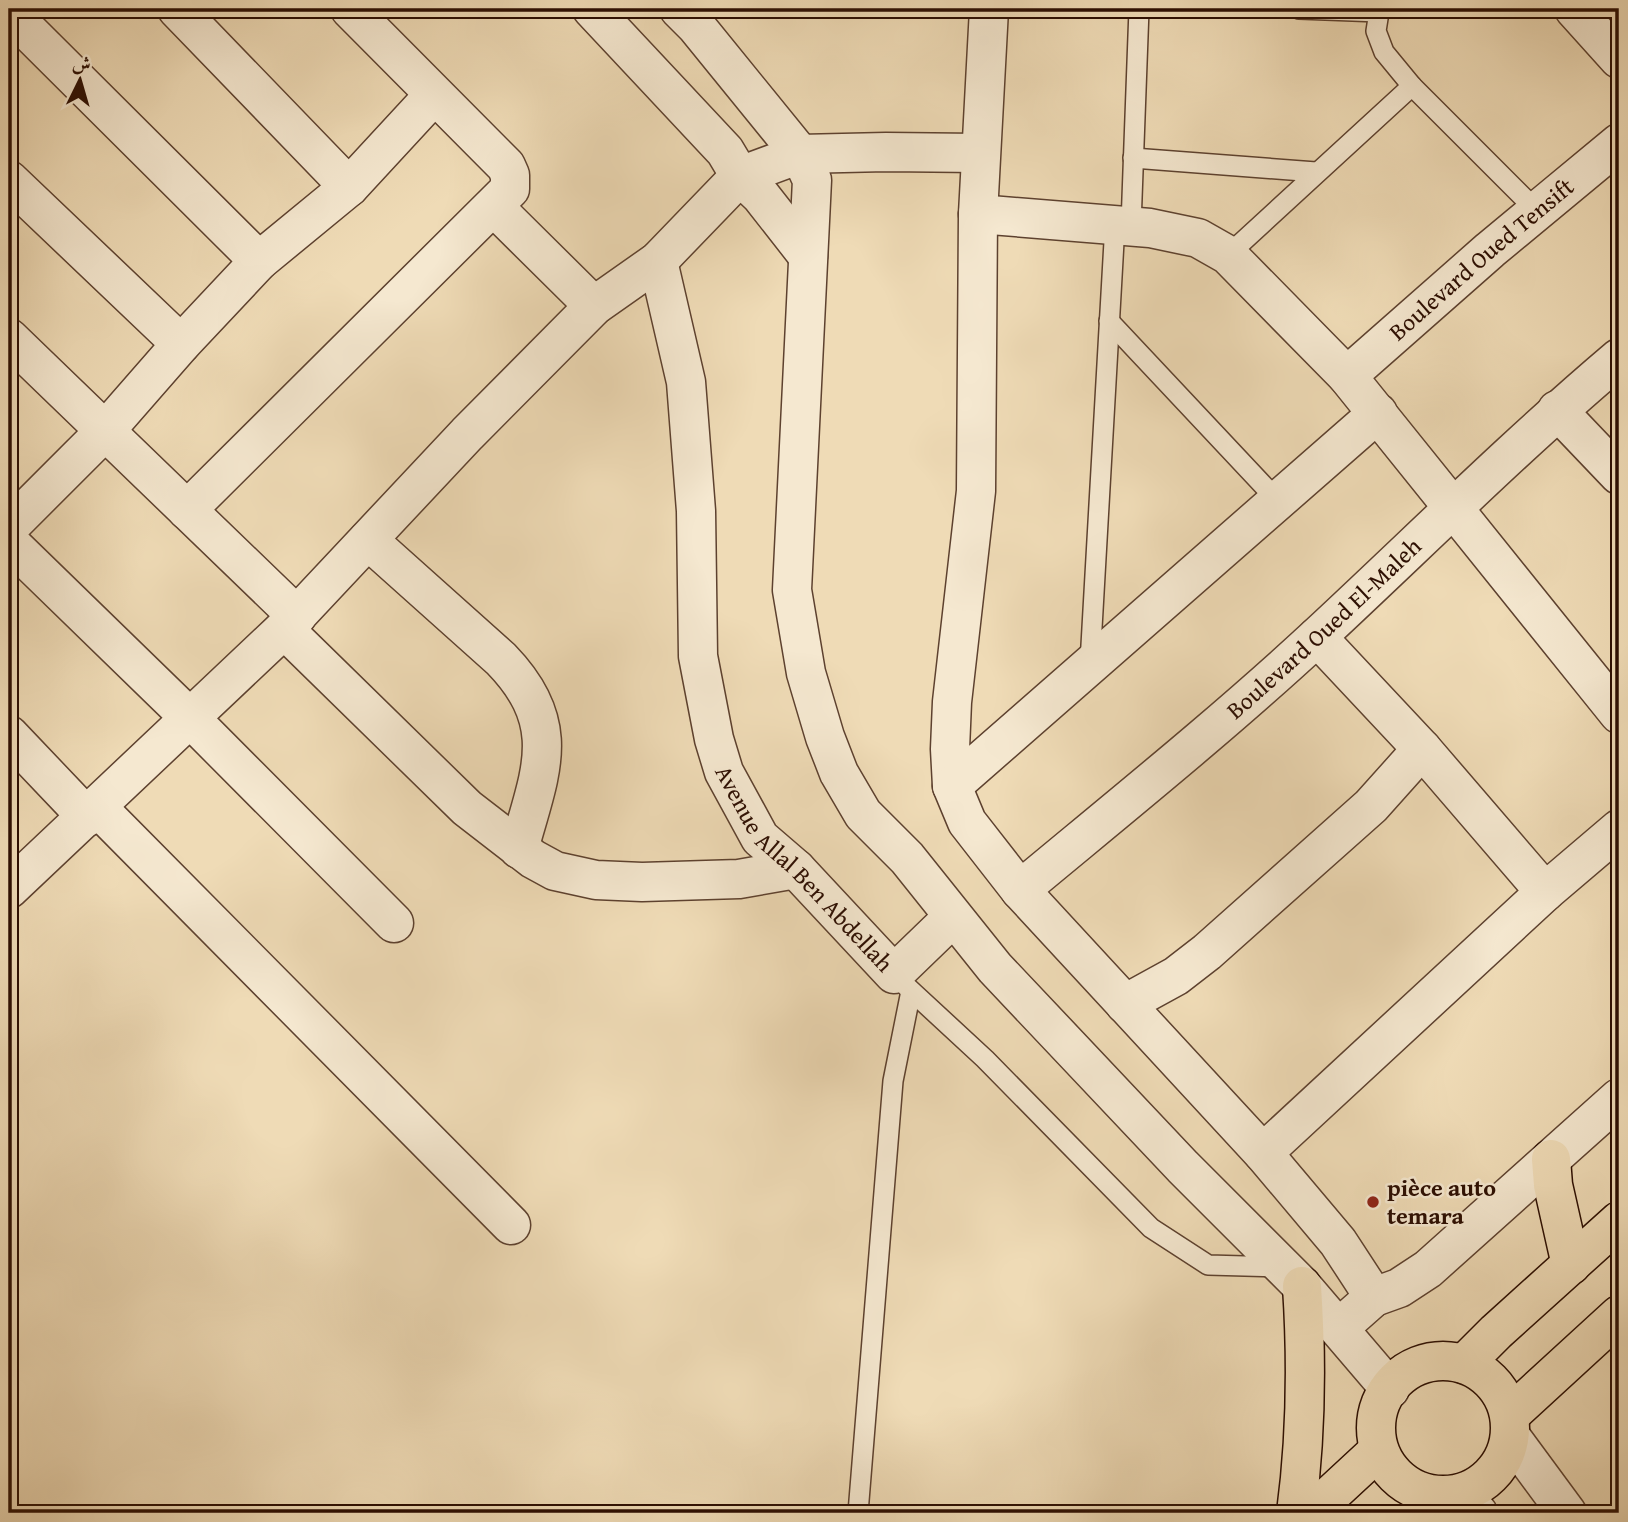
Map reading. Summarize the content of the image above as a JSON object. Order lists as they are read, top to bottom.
{
  "streets": {
    "street": ["Boulevard Oued Tensift", "Boulevard Oued El-Maleh", "Avenue Allal Ben Abdellah"]
  },
  "places": ["pièce auto temara"],
  "north": "top"
}
